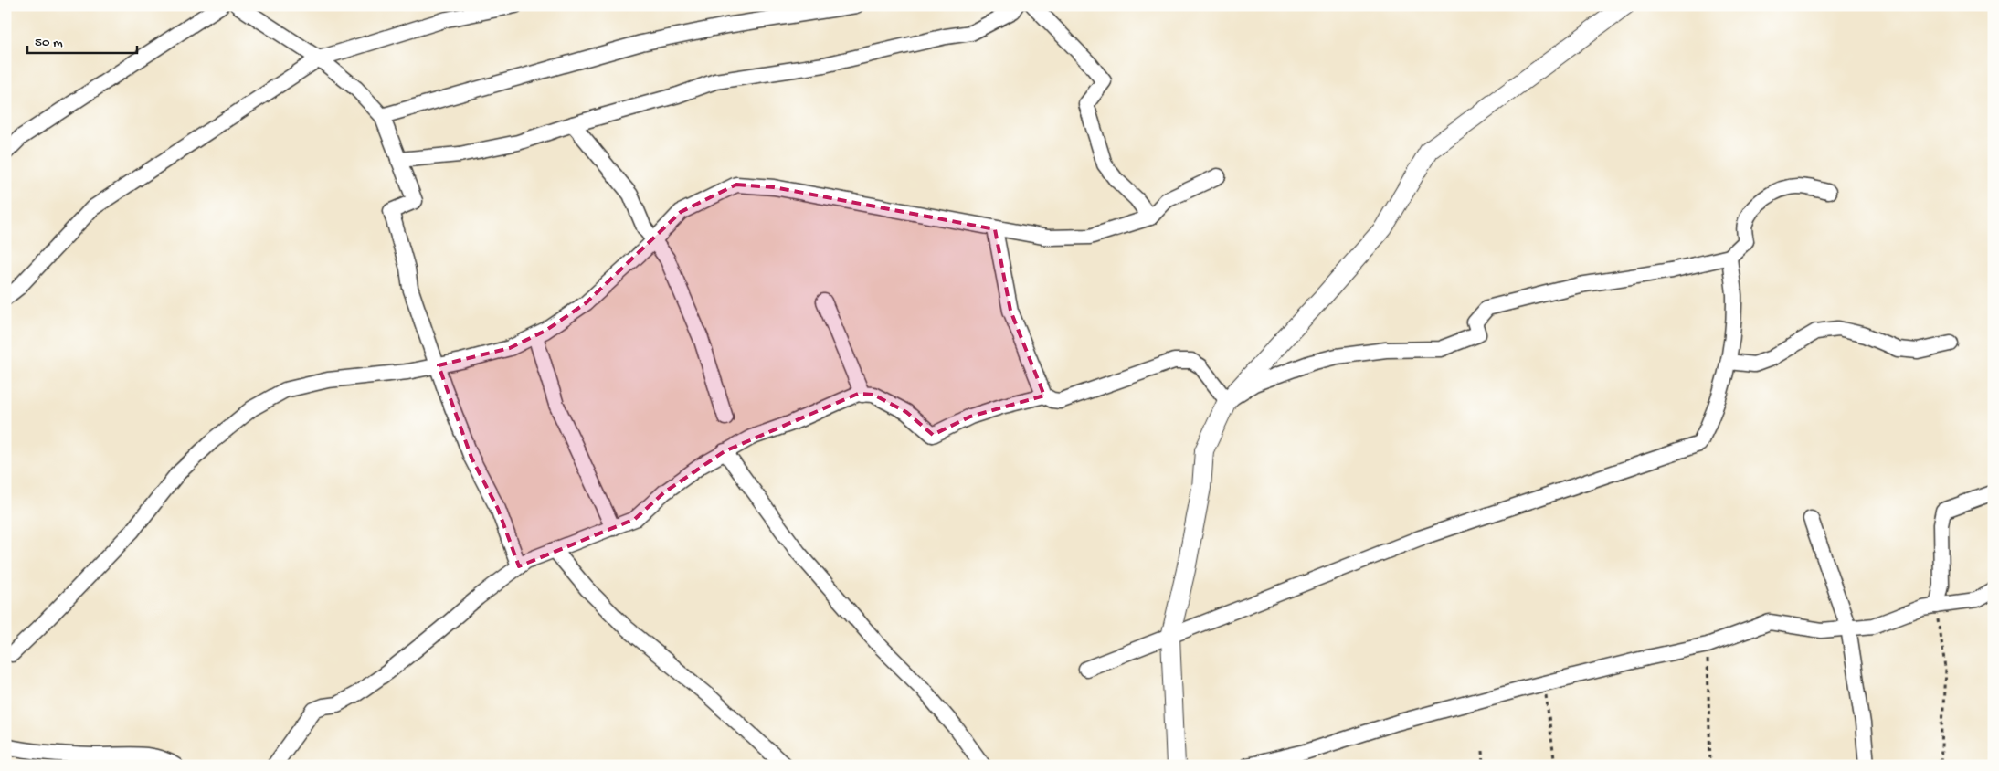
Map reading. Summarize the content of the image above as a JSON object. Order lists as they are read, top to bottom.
{
  "scale_bar": "50 m"
}
